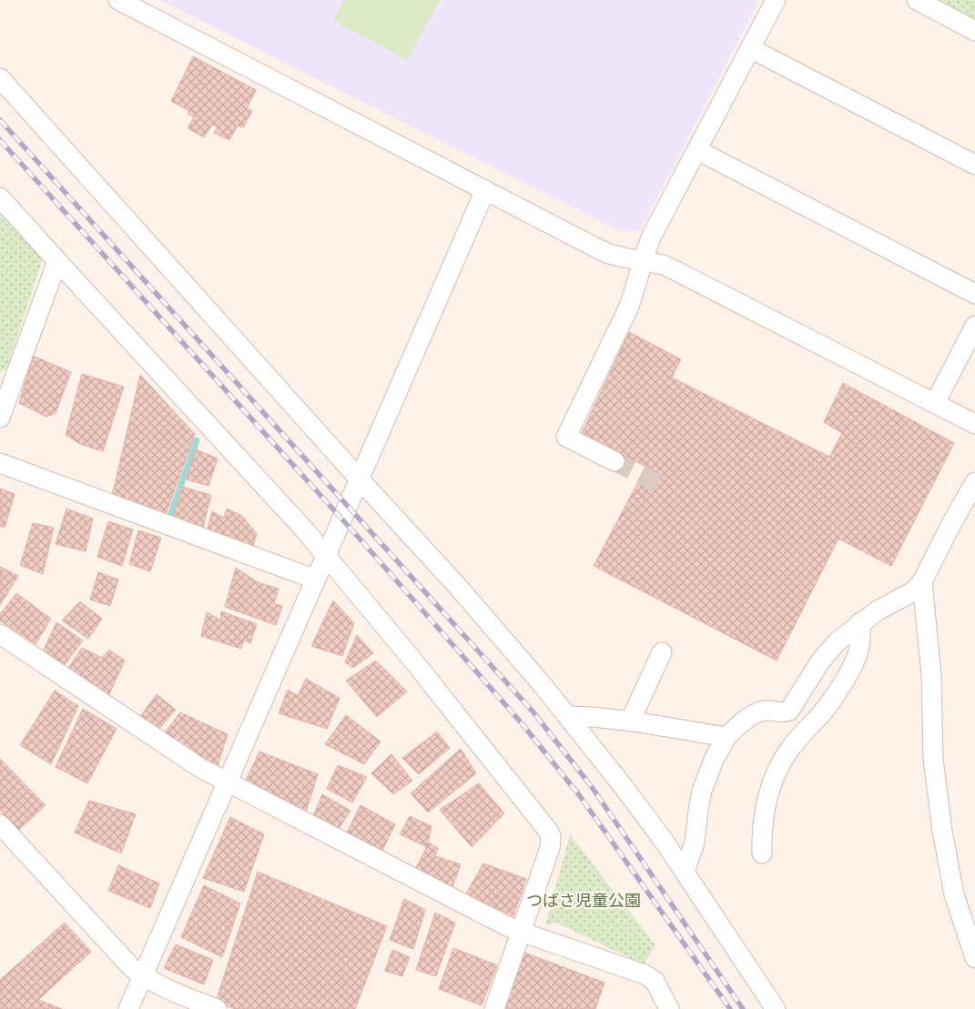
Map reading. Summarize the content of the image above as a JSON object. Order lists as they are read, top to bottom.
{
  "parks": ["つばさ児童公園"]
}
